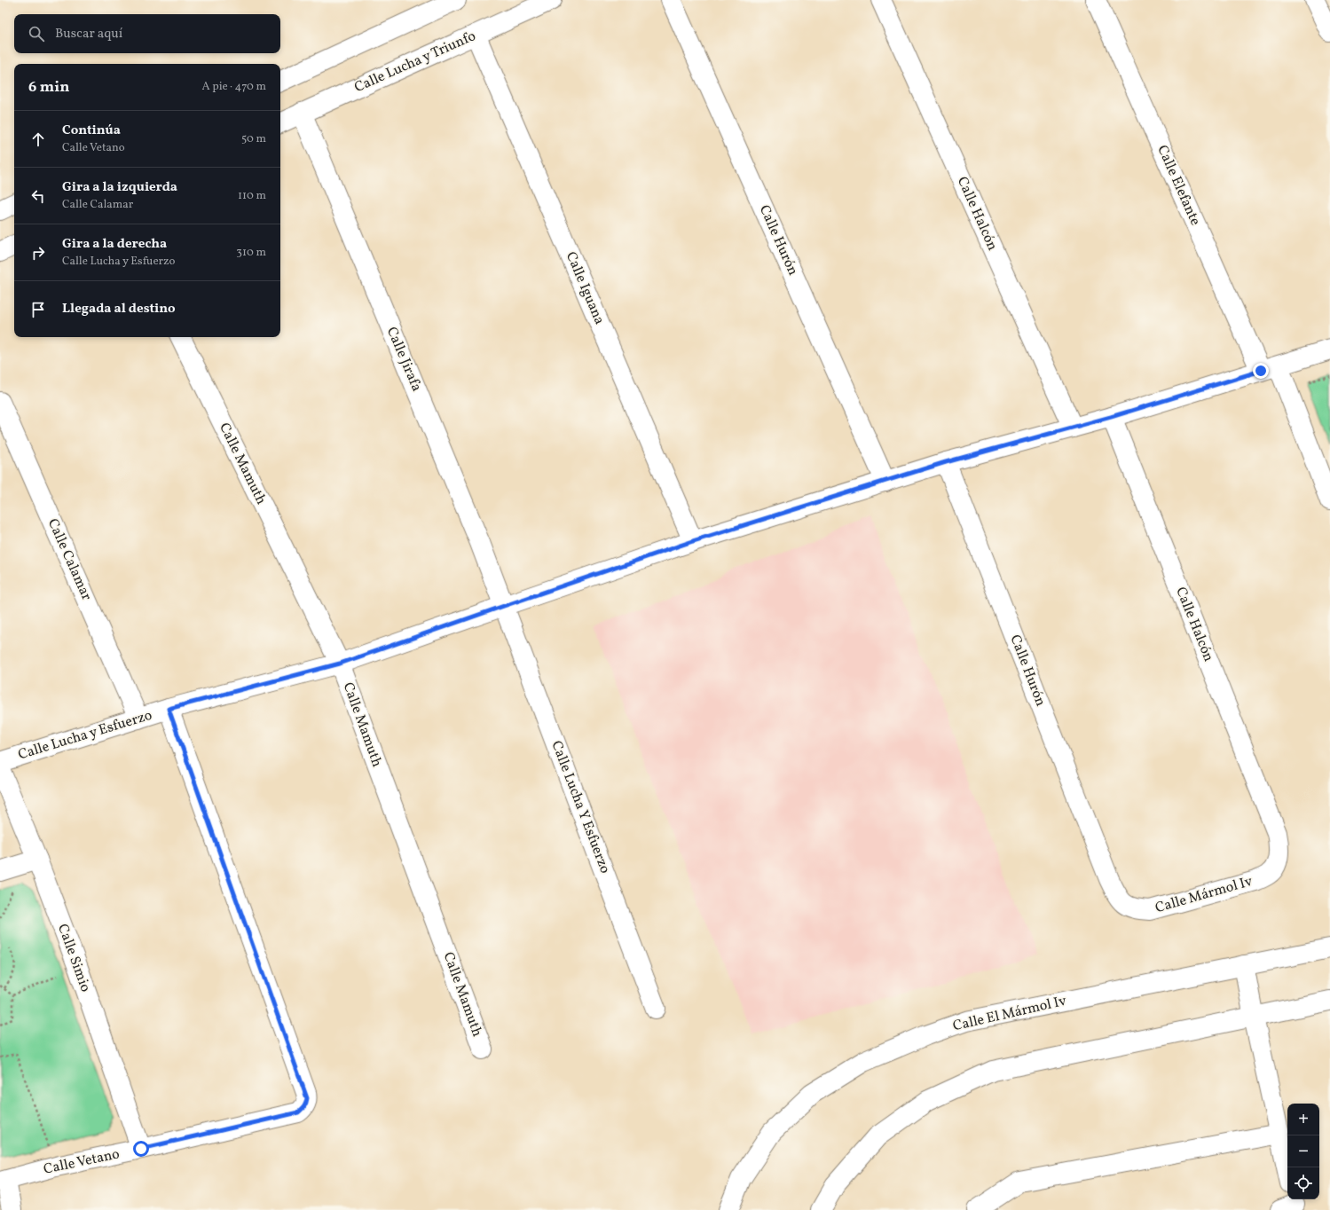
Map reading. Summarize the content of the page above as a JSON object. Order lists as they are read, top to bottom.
{
  "streets": {
    "street": [
      "Calle Lucha y Triunfo",
      "Calle Elefante",
      "Calle Halcón",
      "Calle Hurón",
      "Calle Iguana",
      "Calle Jirafa",
      "Calle Mamuth",
      "Calle Calamar",
      "Calle Lucha y Esfuerzo",
      "Calle Lucha Y Esfuerzo",
      "Calle Mármol Iv",
      "Calle Simio",
      "Calle El Mármol Iv",
      "Calle Vetano"
    ]
  },
  "crossings": [
    ["Calle Lucha y Triunfo", "Calle Iguana"],
    ["Calle Lucha y Triunfo", "Calle Jirafa"],
    ["Calle Elefante", "Calle Lucha y Esfuerzo"],
    ["Calle Halcón", "Calle Lucha y Esfuerzo"],
    ["Calle Halcón", "Calle Mármol Iv"],
    ["Calle Hurón", "Calle Lucha y Esfuerzo"],
    ["Calle Hurón", "Calle Mármol Iv"],
    ["Calle Iguana", "Calle Lucha y Esfuerzo"],
    ["Calle Jirafa", "Calle Lucha y Esfuerzo"],
    ["Calle Jirafa", "Calle Lucha Y Esfuerzo"],
    ["Calle Mamuth", "Calle Lucha y Esfuerzo"],
    ["Calle Calamar", "Calle Lucha y Esfuerzo"],
    ["Calle Lucha y Esfuerzo", "Calle Lucha Y Esfuerzo"],
    ["Calle Lucha y Esfuerzo", "Calle Vetano"],
    ["Calle Simio", "Calle Vetano"]
  ],
  "page": {
    "search": "Buscar aquí",
    "heading": ["6 min", "A pie · 470 m"],
    "list": [
      ["Continúa", "Calle Vetano", "50 m"],
      ["Gira a la izquierda", "Calle Calamar", "110 m"],
      ["Gira a la derecha", "Calle Lucha y Esfuerzo", "310 m"],
      "Llegada al destino"
    ],
    "map_buttons": ["+", "−"]
  }
}
